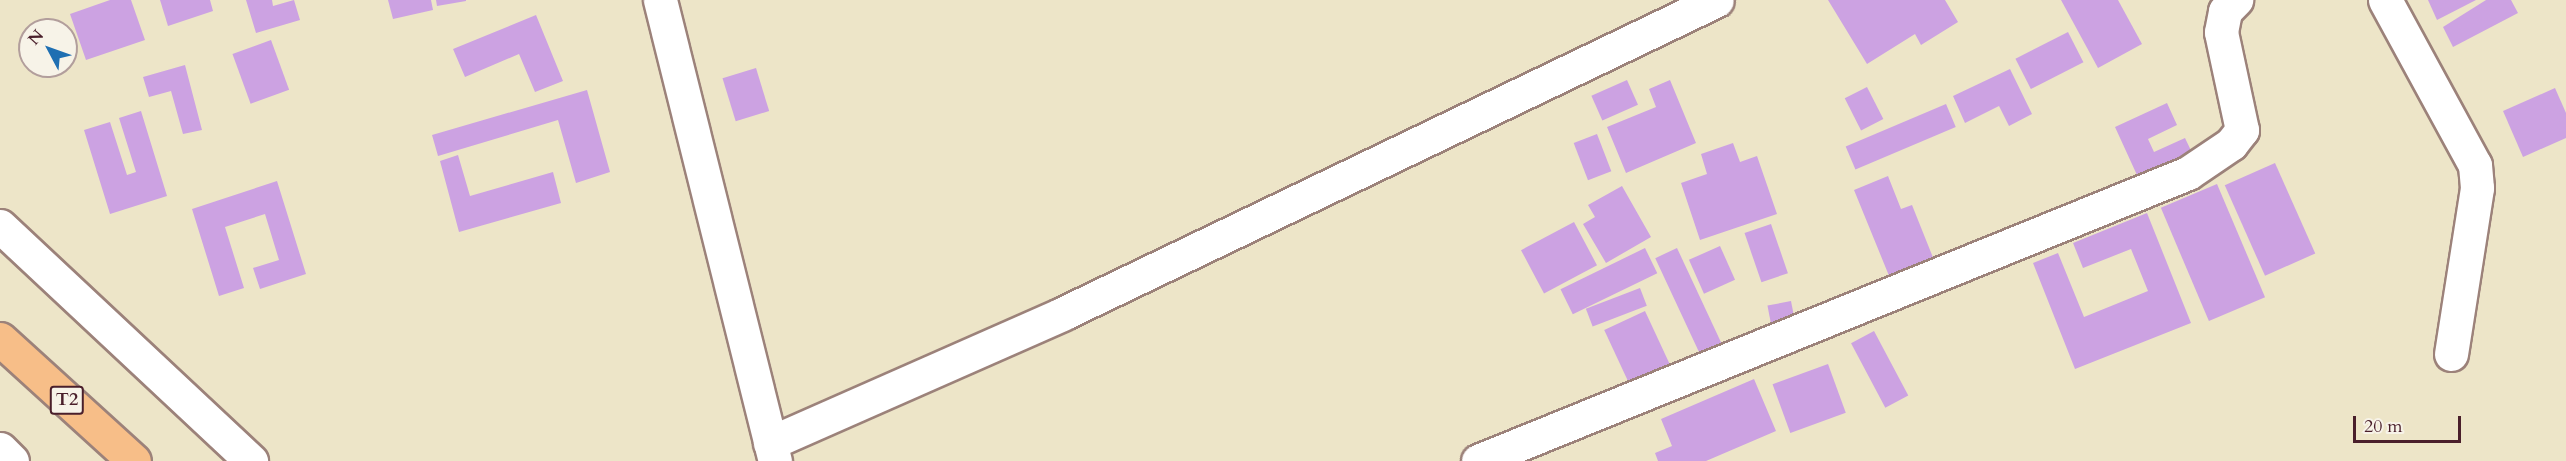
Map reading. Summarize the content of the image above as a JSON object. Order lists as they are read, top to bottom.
{
  "streets": {
    "highway": ["T2"]
  },
  "scale_bar": "20 m",
  "north": "top left"
}
